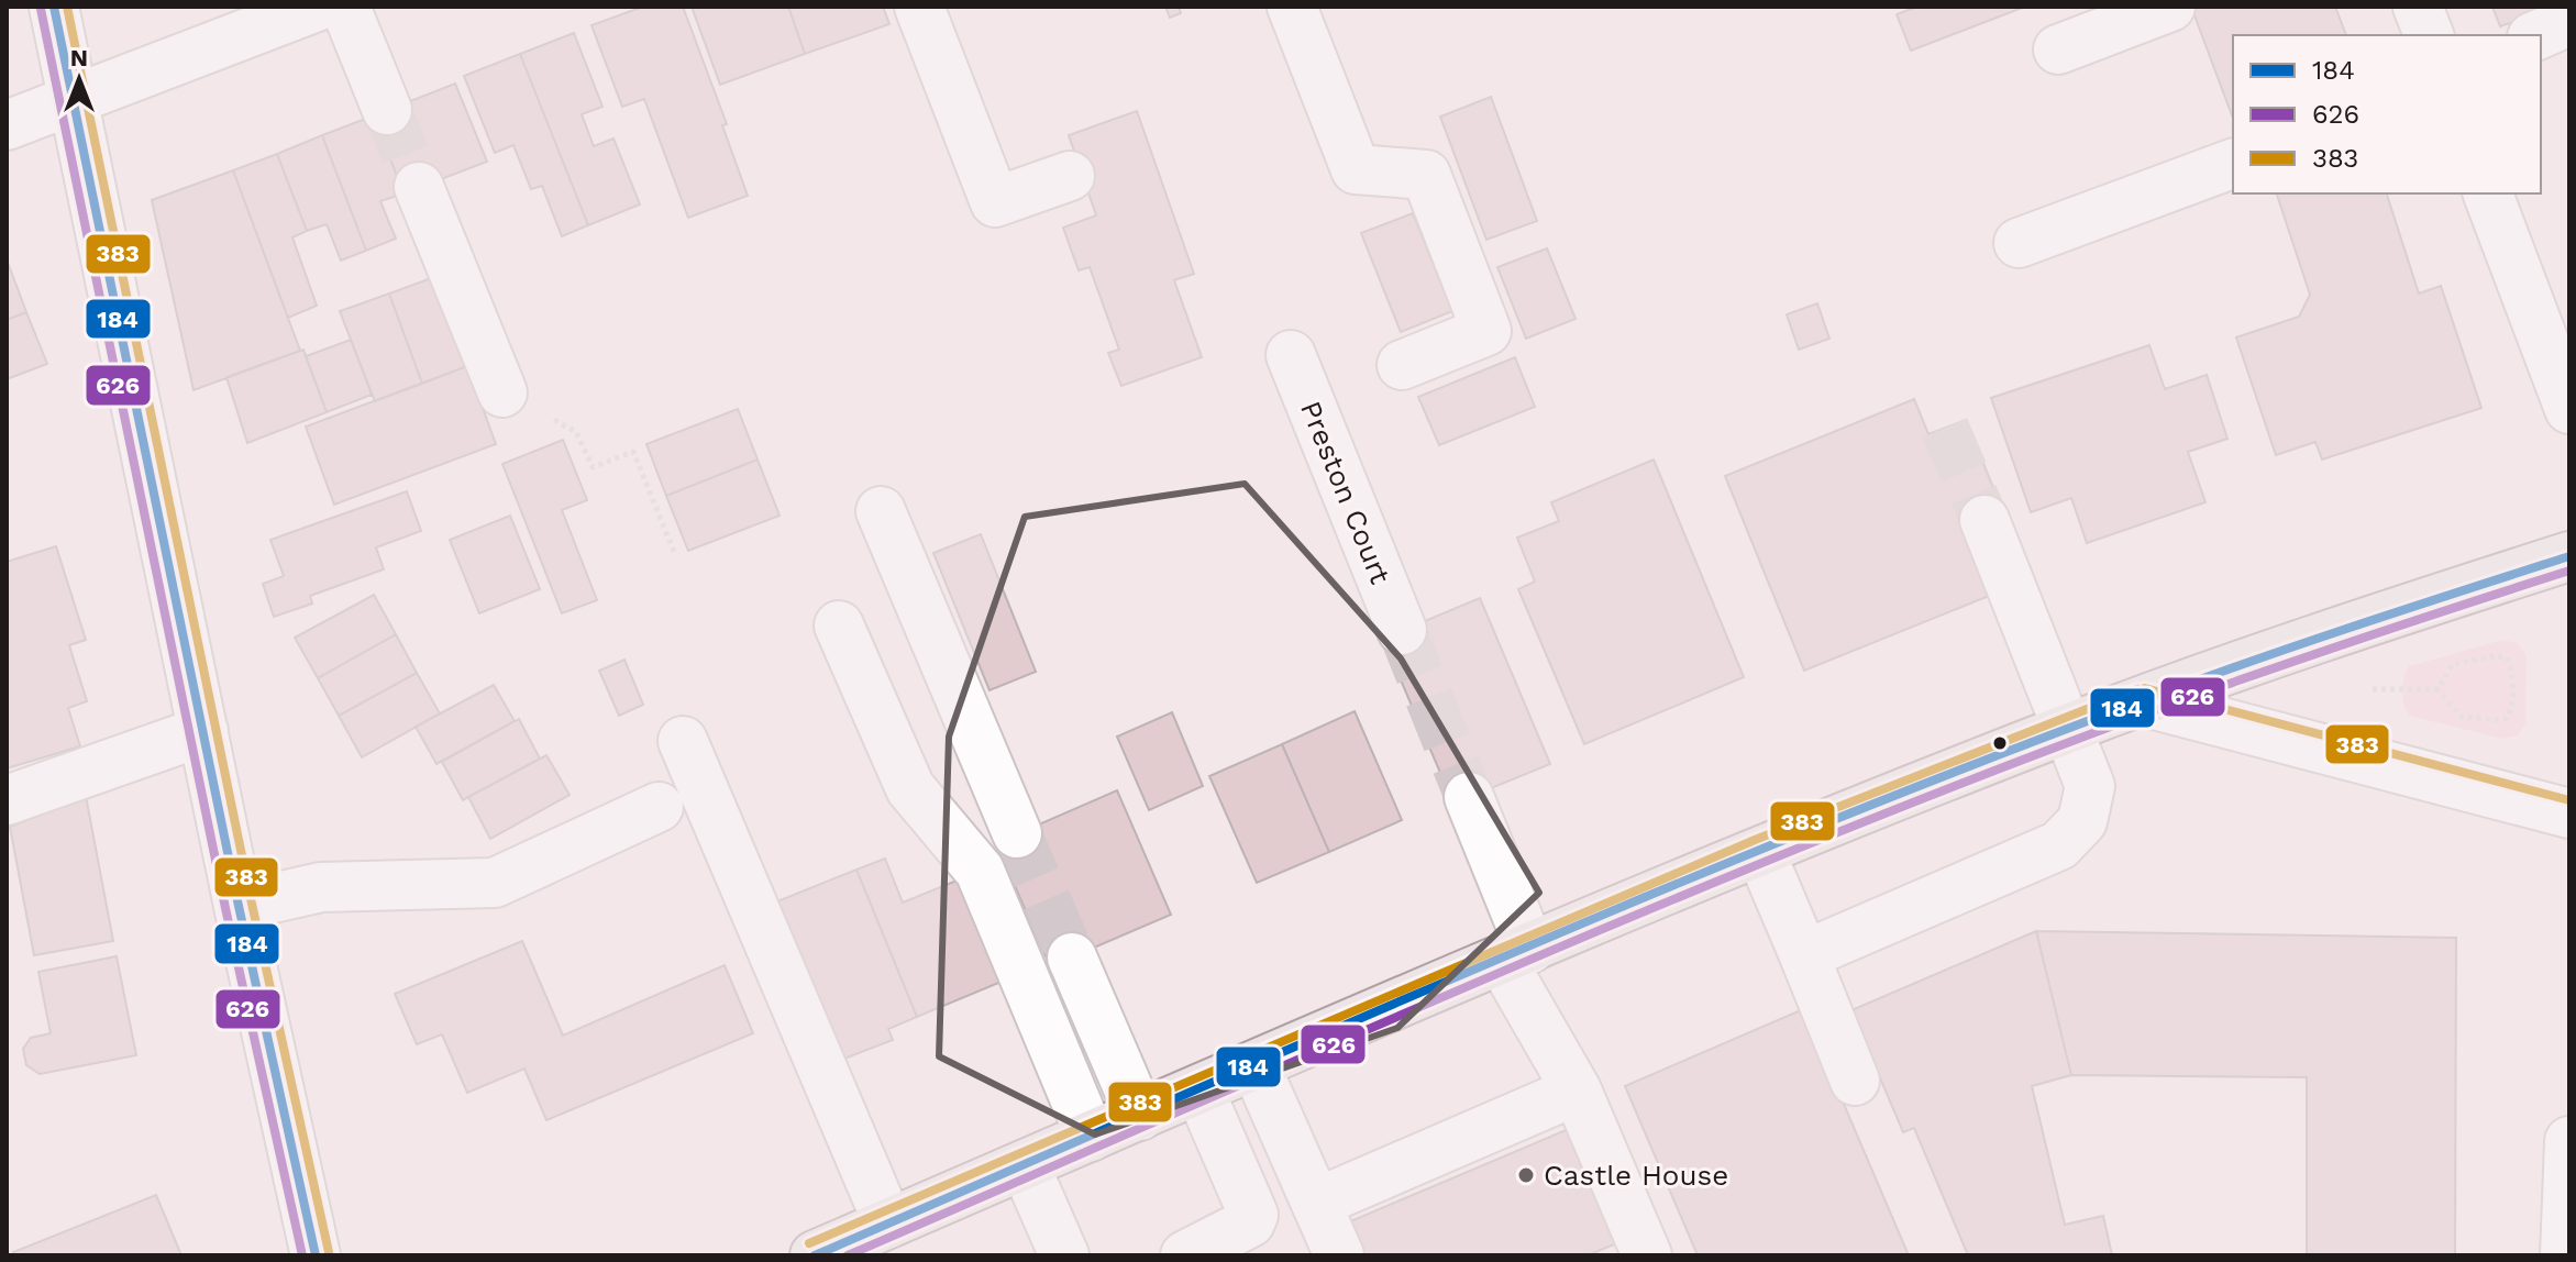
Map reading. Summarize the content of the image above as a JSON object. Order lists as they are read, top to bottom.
{
  "streets": {
    "street": ["Preston Court"]
  },
  "places": ["Castle House"],
  "lines": ["transit line 184", "transit line 383", "transit line 626"],
  "legend": ["184", "626", "383"],
  "north": "top"
}
